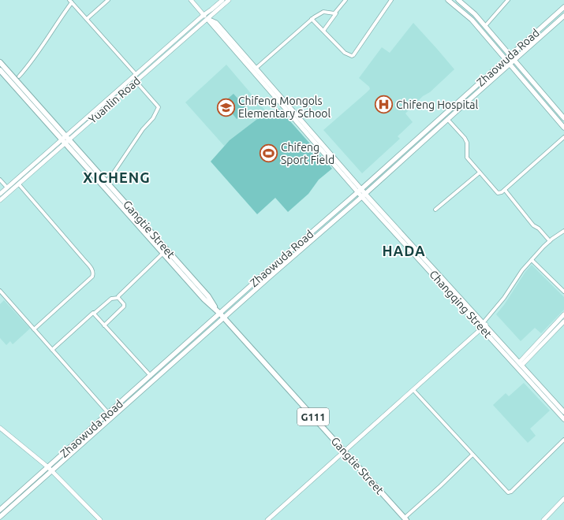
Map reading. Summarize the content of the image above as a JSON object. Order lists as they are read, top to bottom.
{
  "streets": {
    "highway": ["Gangtie Street", "G111"],
    "main road": ["Zhaowuda Road", "Changqing Street"],
    "street": ["Yuanlin Road"]
  },
  "crossings": [
    ["Zhaowuda Road", "Gangtie Street"],
    ["Zhaowuda Road", "Changqing Street"],
    ["Yuanlin Road", "Gangtie Street"],
    ["Yuanlin Road", "Changqing Street"]
  ],
  "districts": ["XICHENG", "HADA"],
  "places": {
    "hospital": ["Chifeng Hospital"],
    "school or university": ["Chifeng Mongols Elementary School"],
    "sports": ["Chifeng Sport Field"]
  }
}
